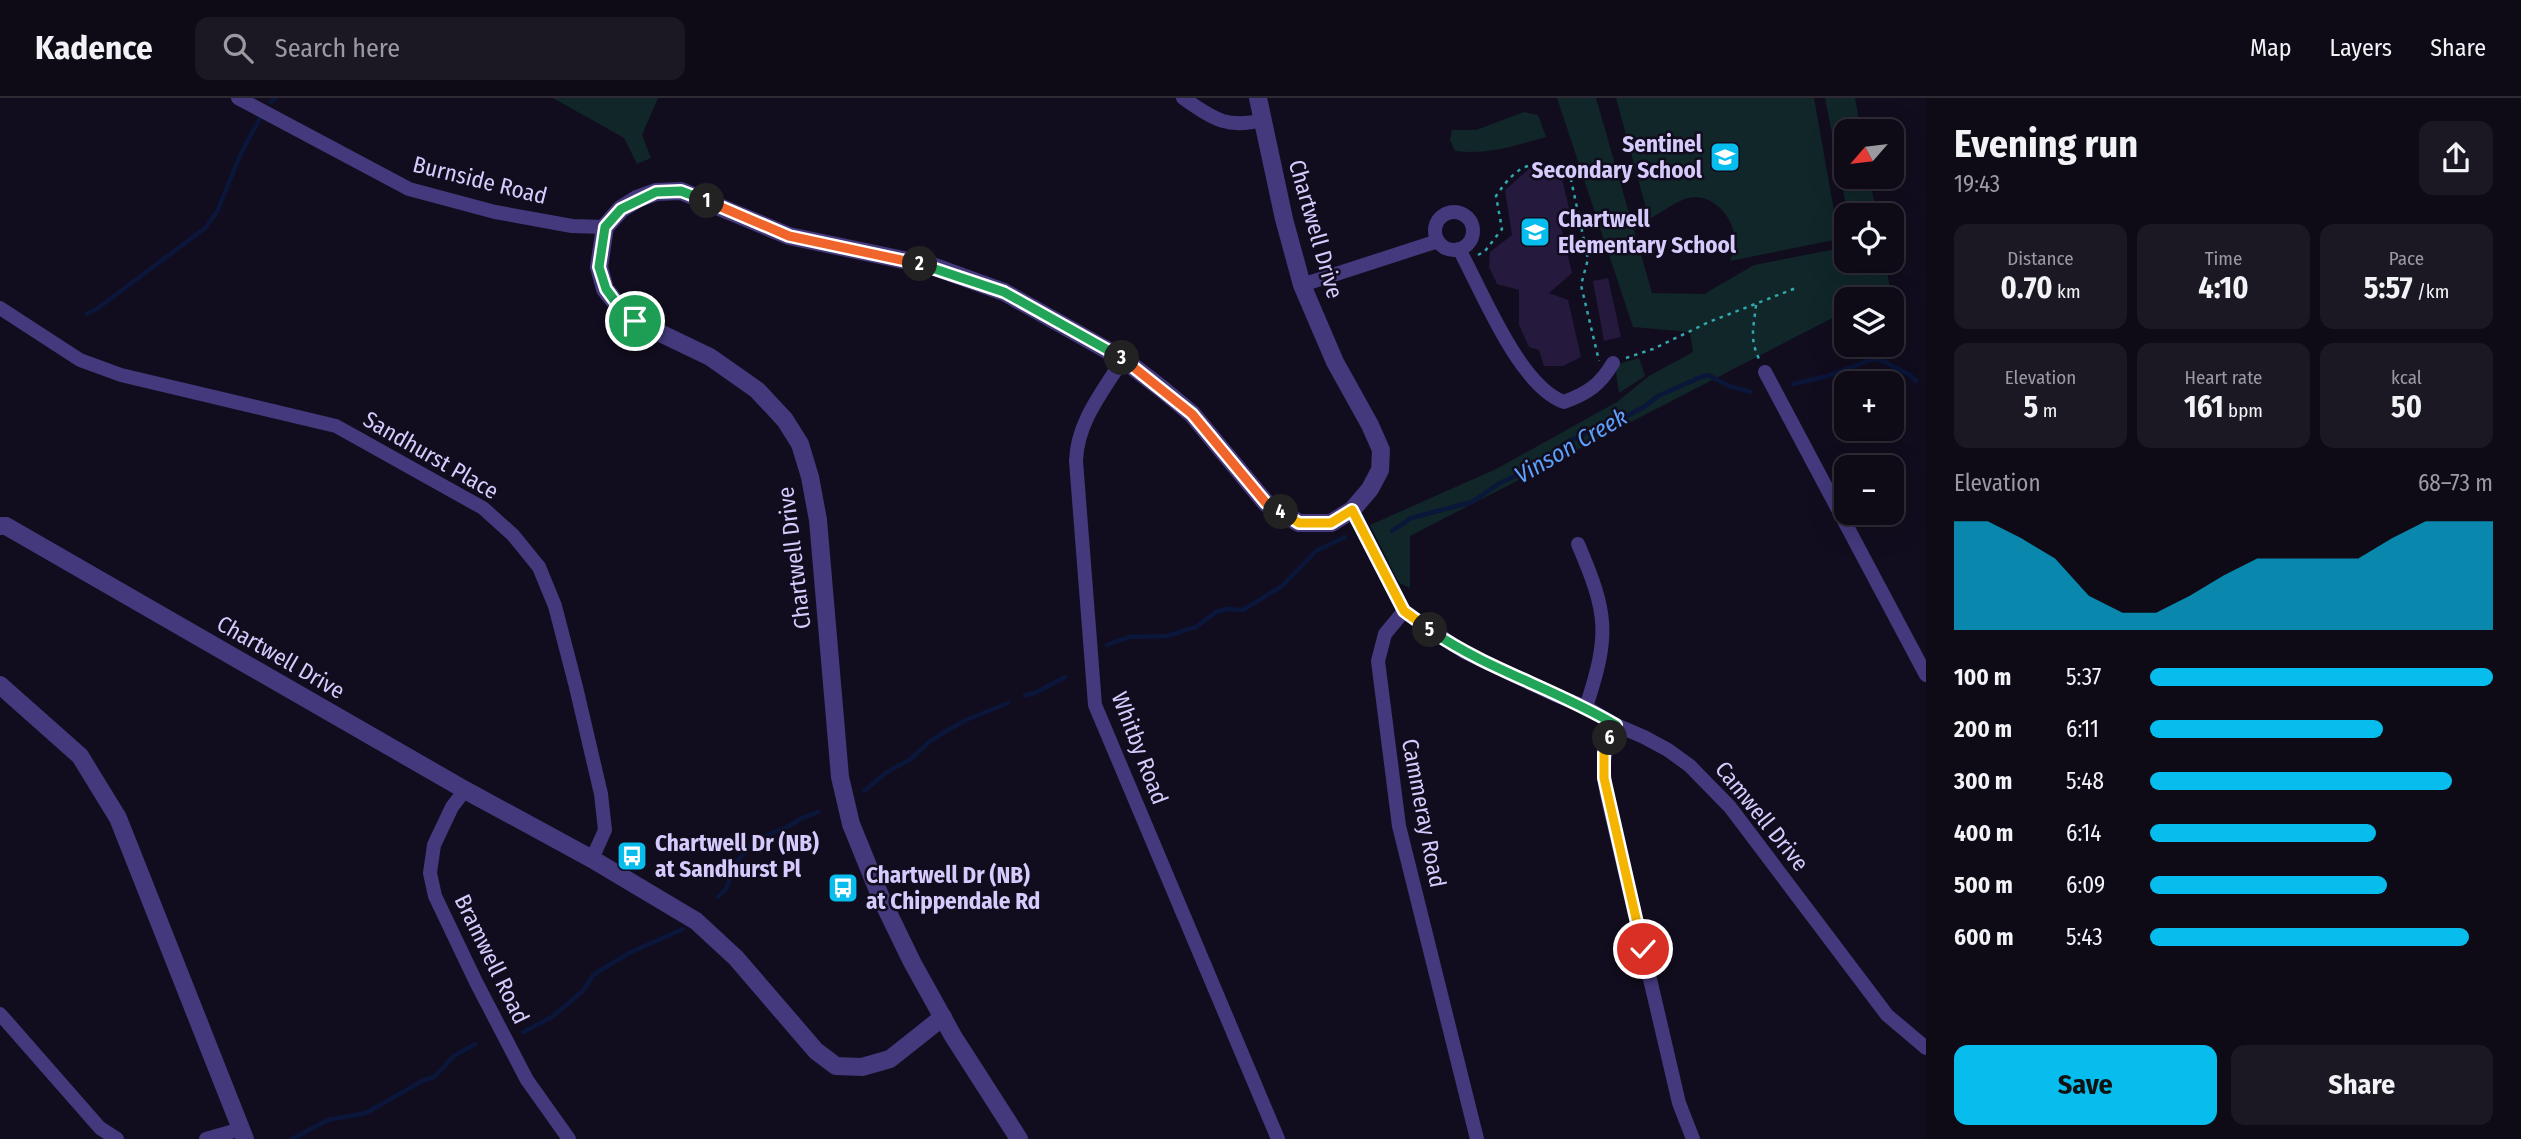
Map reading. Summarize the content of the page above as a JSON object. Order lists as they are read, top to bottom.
{
  "streets": {
    "street": [
      "Burnside Road",
      "Chartwell Drive",
      "Sandhurst Place",
      "Whitby Road",
      "Cammeray Road",
      "Camwell Drive",
      "Bramwell Road"
    ]
  },
  "crossings": [
    ["Burnside Road", "Chartwell Drive"],
    ["Chartwell Drive", "Sandhurst Place"],
    ["Chartwell Drive", "Whitby Road"],
    ["Chartwell Drive", "Bramwell Road"],
    ["Cammeray Road", "Camwell Drive"]
  ],
  "water": ["Vinson Creek"],
  "places": {
    "school or university": ["Sentinel Secondary School", "Chartwell Elementary School"],
    "bus stop": ["Chartwell Dr (NB) at Sandhurst Pl", "Chartwell Dr (NB) at Chippendale Rd"]
  },
  "north": "bottom left",
  "page": {
    "header": "Kadence",
    "search": "Search here",
    "nav": ["Map", "Layers", "Share"],
    "heading": ["Evening run", "19:43"],
    "map_buttons": ["+", "−"],
    "pins": [
      "1",
      "2",
      "3",
      "4",
      "5",
      "6"
    ],
    "stats": [
      ["Distance", "0.70 km"],
      ["Time", "4:10"],
      ["Pace", "5:57 /km"],
      ["Elevation", "5 m"],
      ["Heart rate", "161 bpm"],
      ["kcal", "50"]
    ],
    "chart": ["Elevation", "68–73 m"],
    "list": [
      {
        "name": "100 m",
        "note": "5:37"
      },
      {
        "name": "200 m",
        "note": "6:11"
      },
      {
        "name": "300 m",
        "note": "5:48"
      },
      {
        "name": "400 m",
        "note": "6:14"
      },
      {
        "name": "500 m",
        "note": "6:09"
      },
      {
        "name": "600 m",
        "note": "5:43"
      }
    ],
    "buttons": ["Save", "Share"]
  }
}
